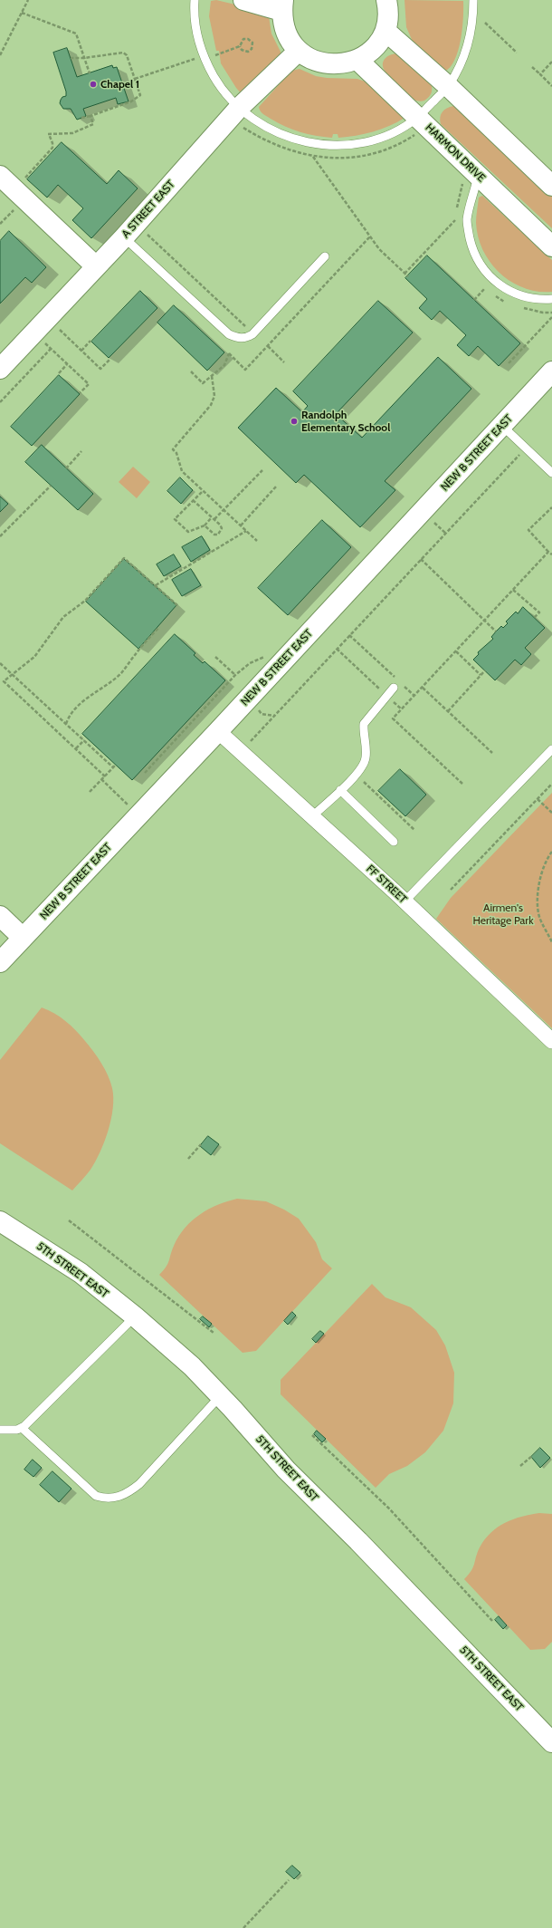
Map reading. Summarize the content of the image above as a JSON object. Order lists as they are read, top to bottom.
{
  "streets": {
    "street": [
      "HARMON DRIVE",
      "A STREET EAST",
      "NEW B STREET EAST",
      "FF STREET",
      "5TH STREET EAST"
    ]
  },
  "crossings": [
    ["NEW B STREET EAST", "FF STREET"]
  ],
  "parks": ["Airmen's Heritage Park"],
  "places": ["Chapel 1", "Randolph Elementary School"]
}
